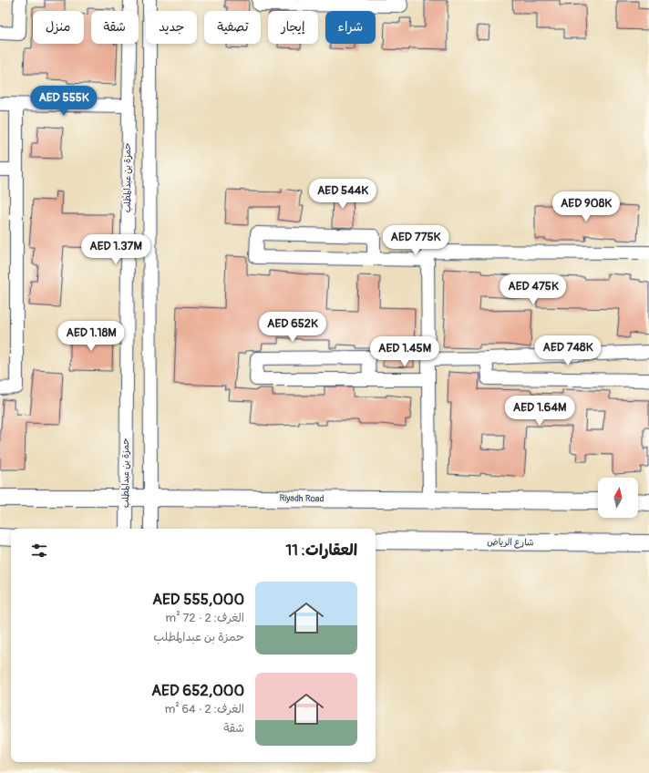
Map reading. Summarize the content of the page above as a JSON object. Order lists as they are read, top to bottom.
{
  "streets": {
    "main road": ["Riyadh Road", "شارع الرياض"],
    "street": ["حمزة بن عبدالمطلب"]
  },
  "crossings": [
    ["حمزة بن عبدالمطلب", "Riyadh Road"]
  ],
  "north": "top",
  "page": {
    "chip": [
      "شراء",
      "إيجار",
      "تصفية",
      "جديد",
      "شقة",
      "منزل"
    ],
    "price": [
      "AED 555K",
      "AED 544K",
      "AED 908K",
      "AED 775K",
      "AED 1.37M",
      "AED 475K",
      "AED 652K",
      "AED 1.18M",
      "AED 748K",
      "AED 1.45M",
      "AED 1.64M"
    ],
    "heading": "العقارات: 11",
    "list": [
      {
        "name": "AED 555,000",
        "note": "الغرف: 2 · 72 m² · حمزة بن عبدالمطلب"
      },
      {
        "name": "AED 652,000",
        "note": "الغرف: 2 · 64 m² · شقة"
      }
    ]
  }
}
